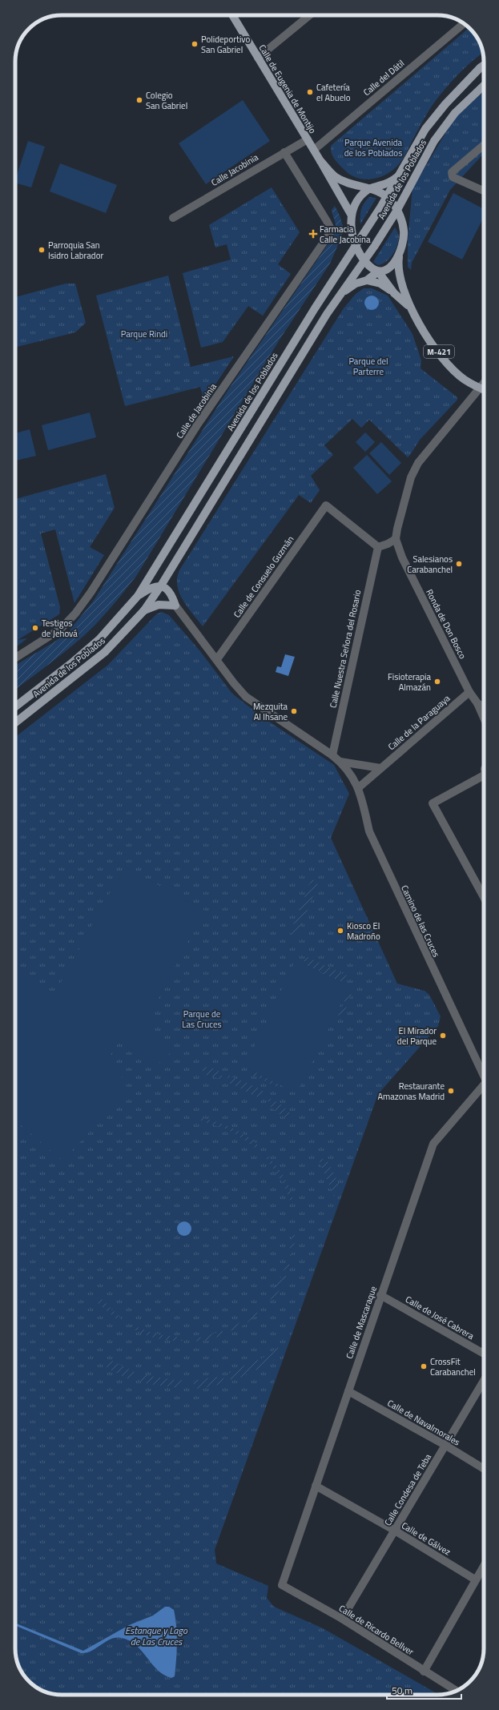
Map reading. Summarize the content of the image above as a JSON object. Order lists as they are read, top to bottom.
{
  "streets": {
    "main road": ["Calle de Eugenia de Montijo", "Avenida de los Poblados", "M-421"],
    "street": [
      "Calle del Dátil",
      "Calle Jacobinia",
      "Calle de Jacobinia",
      "Calle de Consuelo Guzmán",
      "Ronda de Don Bosco",
      "Calle Nuestra Señora del Rosario",
      "Calle de la Paraguaya",
      "Camino de las Cruces",
      "Calle de José Cabrera",
      "Calle de Mascaraque",
      "Calle de Navalmorales",
      "Calle Condesa de Teba",
      "Calle de Gálvez",
      "Calle de Ricardo Bellver"
    ]
  },
  "crossings": [
    ["Calle del Dátil", "Calle de Eugenia de Montijo"],
    ["Calle de Eugenia de Montijo", "Calle Jacobinia"],
    ["Calle de Eugenia de Montijo", "Avenida de los Poblados"],
    ["Calle Jacobinia", "Calle de Jacobinia"],
    ["Calle de Consuelo Guzmán", "Calle Nuestra Señora del Rosario"],
    ["Ronda de Don Bosco", "Calle de la Paraguaya"],
    ["Calle de la Paraguaya", "Camino de las Cruces"],
    ["Calle de José Cabrera", "Calle de Mascaraque"],
    ["Calle de Mascaraque", "Calle de Navalmorales"],
    ["Calle de Mascaraque", "Calle de Gálvez"],
    ["Calle de Mascaraque", "Calle de Ricardo Bellver"],
    ["Calle de Navalmorales", "Calle Condesa de Teba"],
    ["Calle Condesa de Teba", "Calle de Gálvez"],
    ["Calle Condesa de Teba", "Calle de Ricardo Bellver"]
  ],
  "water": ["Estanque y Lago de Las Cruces"],
  "parks": [
    "Parque Avenida de los Poblados",
    "Parque Rindi",
    "Parque del Parterre",
    "Parque de Las Cruces"
  ],
  "places": {
    "other": [
      "Polideportivo San Gabriel",
      "Cafetería el Abuelo",
      "Colegio San Gabriel",
      "Parroquia San Isidro Labrador",
      "Salesianos Carabanchel",
      "Testigos de Jehová",
      "Fisioterapia Almazán",
      "Mezquita Al Ihsane",
      "Kiosco El Madroño",
      "El Mirador del Parque",
      "Restaurante Amazonas Madrid",
      "CrossFit Carabanchel"
    ],
    "health": ["Farmacia Calle Jacobina"]
  },
  "scale_bar": "50 m"
}
